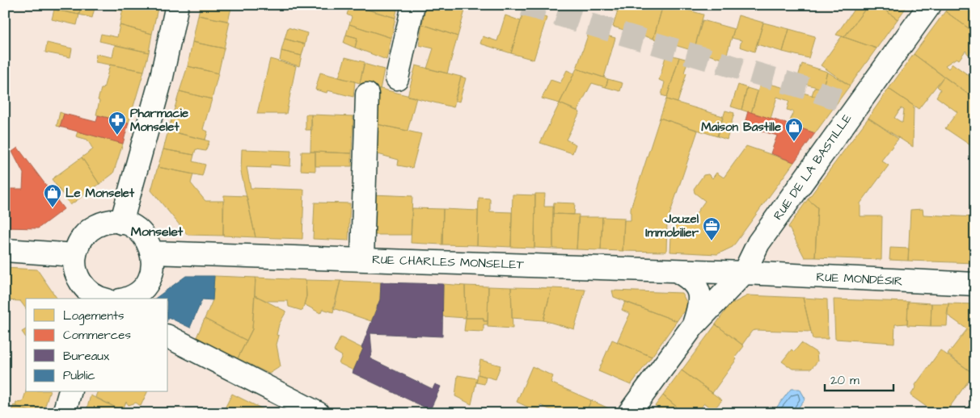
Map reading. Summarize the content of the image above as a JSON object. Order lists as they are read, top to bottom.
{
  "streets": {
    "main road": ["RUE DE LA BASTILLE", "RUE CHARLES MONSELET", "RUE MONDÉSIR"]
  },
  "crossings": [
    ["RUE DE LA BASTILLE", "RUE CHARLES MONSELET"],
    ["RUE DE LA BASTILLE", "RUE MONDÉSIR"],
    ["RUE CHARLES MONSELET", "RUE MONDÉSIR"]
  ],
  "districts": ["Monselet"],
  "places": {
    "pharmacy": ["Pharmacie Monselet"],
    "shop": ["Maison Bastille", "Le Monselet"],
    "office": ["Jouzel Immobilier"]
  },
  "legend": [
    "Logements",
    "Commerces",
    "Bureaux",
    "Public"
  ],
  "scale_bar": "20 m"
}
